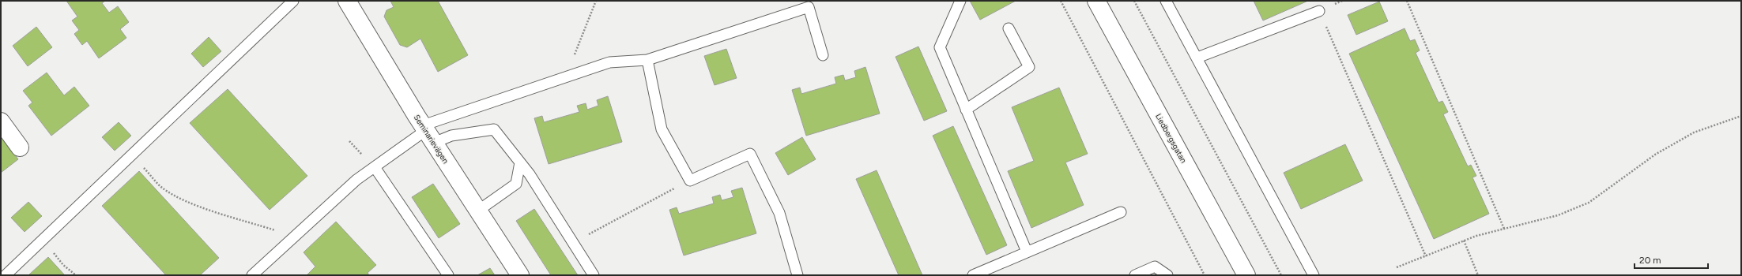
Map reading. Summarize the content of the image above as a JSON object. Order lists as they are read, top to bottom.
{
  "streets": {
    "street": ["Liedbergsgatan", "Seminarievägen"]
  },
  "scale_bar": "20 m"
}
